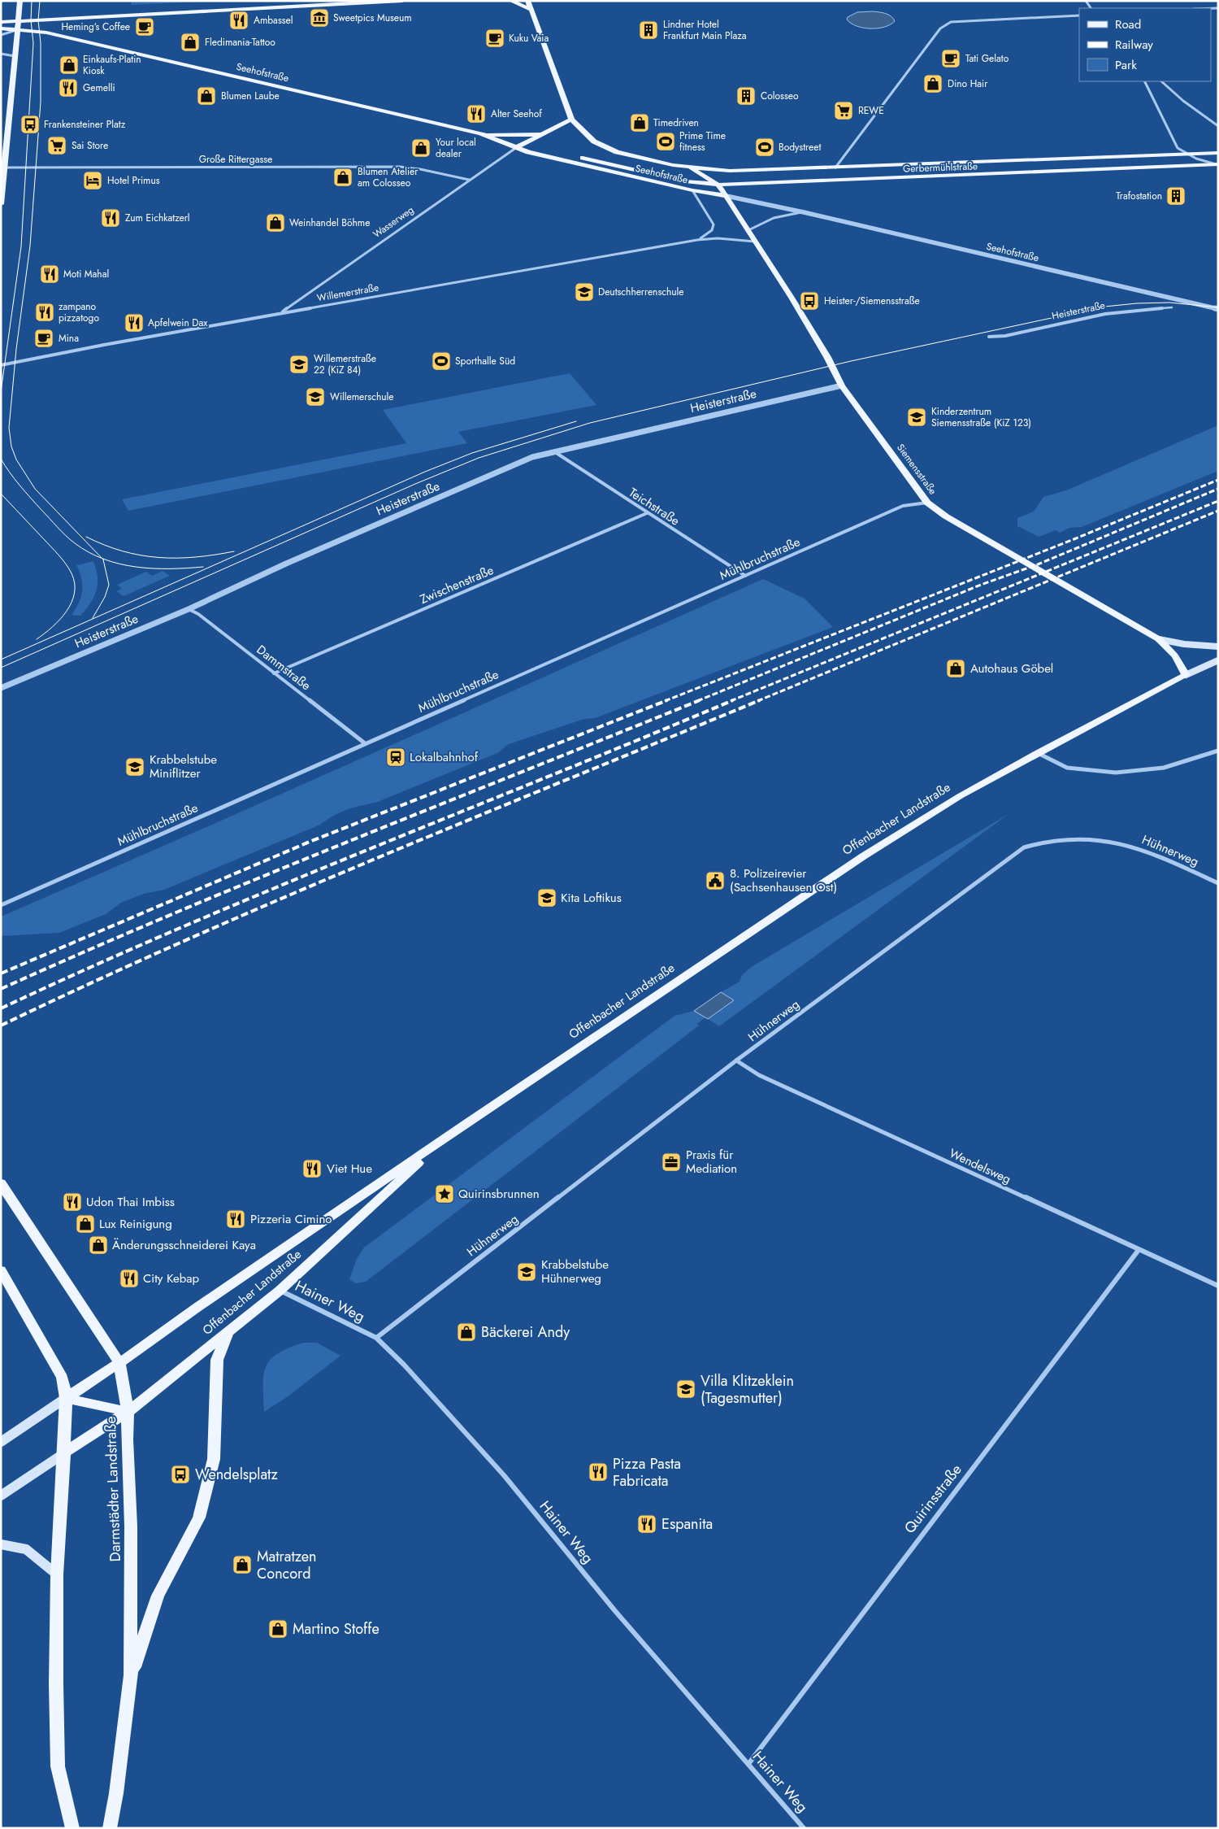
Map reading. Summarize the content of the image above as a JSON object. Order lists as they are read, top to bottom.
{
  "streets": {
    "main road": [
      "Seehofstraße",
      "Gerbermühlstraße",
      "Siemensstraße",
      "Offenbacher Landstraße",
      "Darmstädter Landstraße"
    ],
    "street": [
      "Große Rittergasse",
      "Wasserweg",
      "Willemerstraße",
      "Heisterstraße",
      "Teichstraße",
      "Mühlbruchstraße",
      "Zwischenstraße",
      "Dammstraße",
      "Hühnerweg",
      "Wendelsweg",
      "Hainer Weg",
      "Quirinsstraße"
    ]
  },
  "crossings": [
    ["Seehofstraße", "Gerbermühlstraße"],
    ["Seehofstraße", "Wasserweg"],
    ["Seehofstraße", "Willemerstraße"],
    ["Seehofstraße", "Siemensstraße"],
    ["Große Rittergasse", "Wasserweg"],
    ["Gerbermühlstraße", "Siemensstraße"],
    ["Wasserweg", "Willemerstraße"],
    ["Willemerstraße", "Siemensstraße"],
    ["Heisterstraße", "Siemensstraße"],
    ["Heisterstraße", "Teichstraße"],
    ["Heisterstraße", "Dammstraße"],
    ["Siemensstraße", "Mühlbruchstraße"],
    ["Siemensstraße", "Offenbacher Landstraße"],
    ["Teichstraße", "Mühlbruchstraße"],
    ["Teichstraße", "Zwischenstraße"],
    ["Mühlbruchstraße", "Dammstraße"],
    ["Zwischenstraße", "Dammstraße"],
    ["Offenbacher Landstraße", "Hainer Weg"],
    ["Offenbacher Landstraße", "Darmstädter Landstraße"],
    ["Hühnerweg", "Wendelsweg"],
    ["Hühnerweg", "Hainer Weg"],
    ["Wendelsweg", "Quirinsstraße"],
    ["Hainer Weg", "Quirinsstraße"]
  ],
  "places": {
    "museum": ["Sweetpics Museum"],
    "restaurant": [
      "Ambassel",
      "Gemelli",
      "Alter Seehof",
      "Zum Eichkatzerl",
      "Moti Mahal",
      "zampano pizzatogo",
      "Apfelwein Dax",
      "Viet Hue",
      "Udon Thai Imbiss",
      "Pizzeria Cimino",
      "City Kebap",
      "Pizza Pasta Fabricata",
      "Espanita"
    ],
    "cafe": [
      "Heming‘s Coffee",
      "Kuku Vaia",
      "Tati Gelato",
      "Mina"
    ],
    "building": ["Lindner Hotel Frankfurt Main Plaza", "Colosseo", "Trafostation"],
    "shop": [
      "Fledimania-Tattoo",
      "Einkaufs-Platin Kiosk",
      "Dino Hair",
      "Blumen Laube",
      "Timedriven",
      "Your local dealer",
      "Blumen Atelier am Colosseo",
      "Weinhandel Böhme",
      "Autohaus Göbel",
      "Lux Reinigung",
      "Änderungsschneiderei Kaya",
      "Bäckerei Andy",
      "Matratzen Concord",
      "Martino Stoffe"
    ],
    "supermarket": ["REWE", "Sai Store"],
    "bus stop": ["Frankensteiner Platz", "Heister-/Siemensstraße", "Wendelsplatz"],
    "sports": ["Prime Time fitness", "Bodystreet", "Sporthalle Süd"],
    "hotel": ["Hotel Primus"],
    "school or university": [
      "Deutschherrenschule",
      "Willemerstraße 22 (KiZ 84)",
      "Willemerschule",
      "Kinderzentrum Siemensstraße (KiZ 123)",
      "Krabbelstube Miniflitzer",
      "Kita Loftikus",
      "Krabbelstube Hühnerweg",
      "Villa Klitzeklein (Tagesmutter)"
    ],
    "station": ["Lokalbahnhof"],
    "public building": ["8. Polizeirevier (Sachsenhausen Ost)"],
    "office": ["Praxis für Mediation"],
    "place": ["Quirinsbrunnen"]
  },
  "legend": ["Road", "Railway", "Park"]
}
